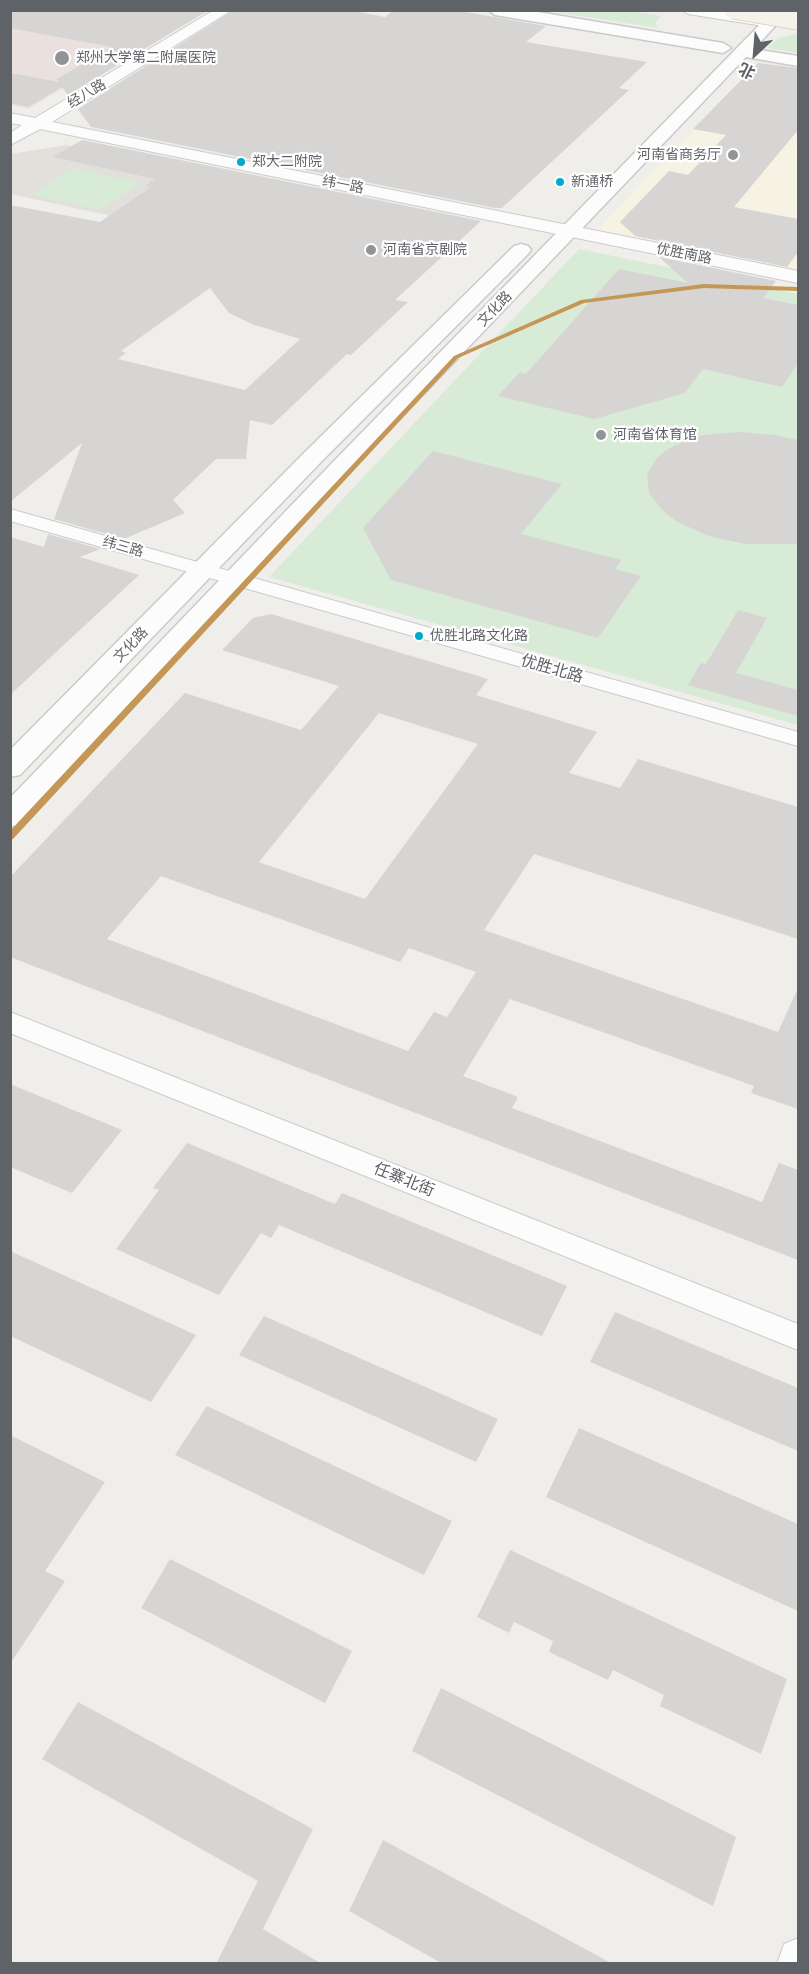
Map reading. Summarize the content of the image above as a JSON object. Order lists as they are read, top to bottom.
{
  "streets": {
    "main road": ["文化路"],
    "street": [
      "经八路",
      "纬一路",
      "优胜南路",
      "纬三路",
      "优胜北路",
      "任寨北街"
    ]
  },
  "crossings": [
    ["经八路", "纬一路"],
    ["纬一路", "优胜南路"],
    ["纬一路", "文化路"],
    ["优胜南路", "文化路"],
    ["文化路", "纬三路"],
    ["文化路", "优胜北路"],
    ["纬三路", "优胜北路"]
  ],
  "places": [
    "郑州大学第二附属医院",
    "河南省商务厅",
    "郑大二附院",
    "新通桥",
    "河南省京剧院",
    "河南省体育馆",
    "优胜北路文化路"
  ],
  "north": "bottom left"
}
